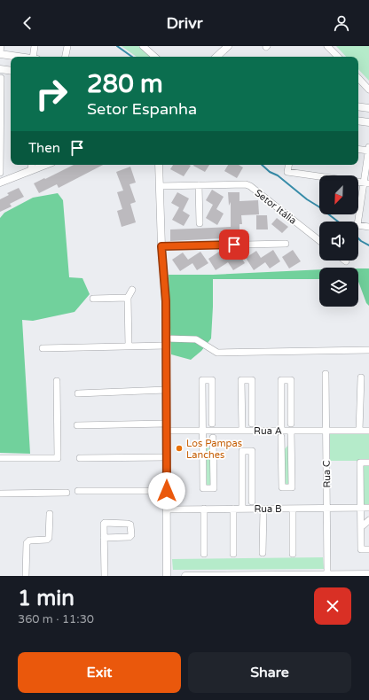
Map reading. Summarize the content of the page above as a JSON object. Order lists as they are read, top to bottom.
{
  "streets": {
    "street": [
      "Setor Itália",
      "Rua A",
      "Rua C",
      "Rua B"
    ]
  },
  "crossings": [
    ["Rua A", "Rua C"],
    ["Rua C", "Rua B"]
  ],
  "places": ["Los Pampas Lanches"],
  "north": "bottom left",
  "page": {
    "header": "Drivr",
    "turn": ["280 m", "Setor Espanha"],
    "then": "Then",
    "heading": ["1 min", "360 m · 11:30"],
    "buttons": ["Exit", "Share"]
  }
}
